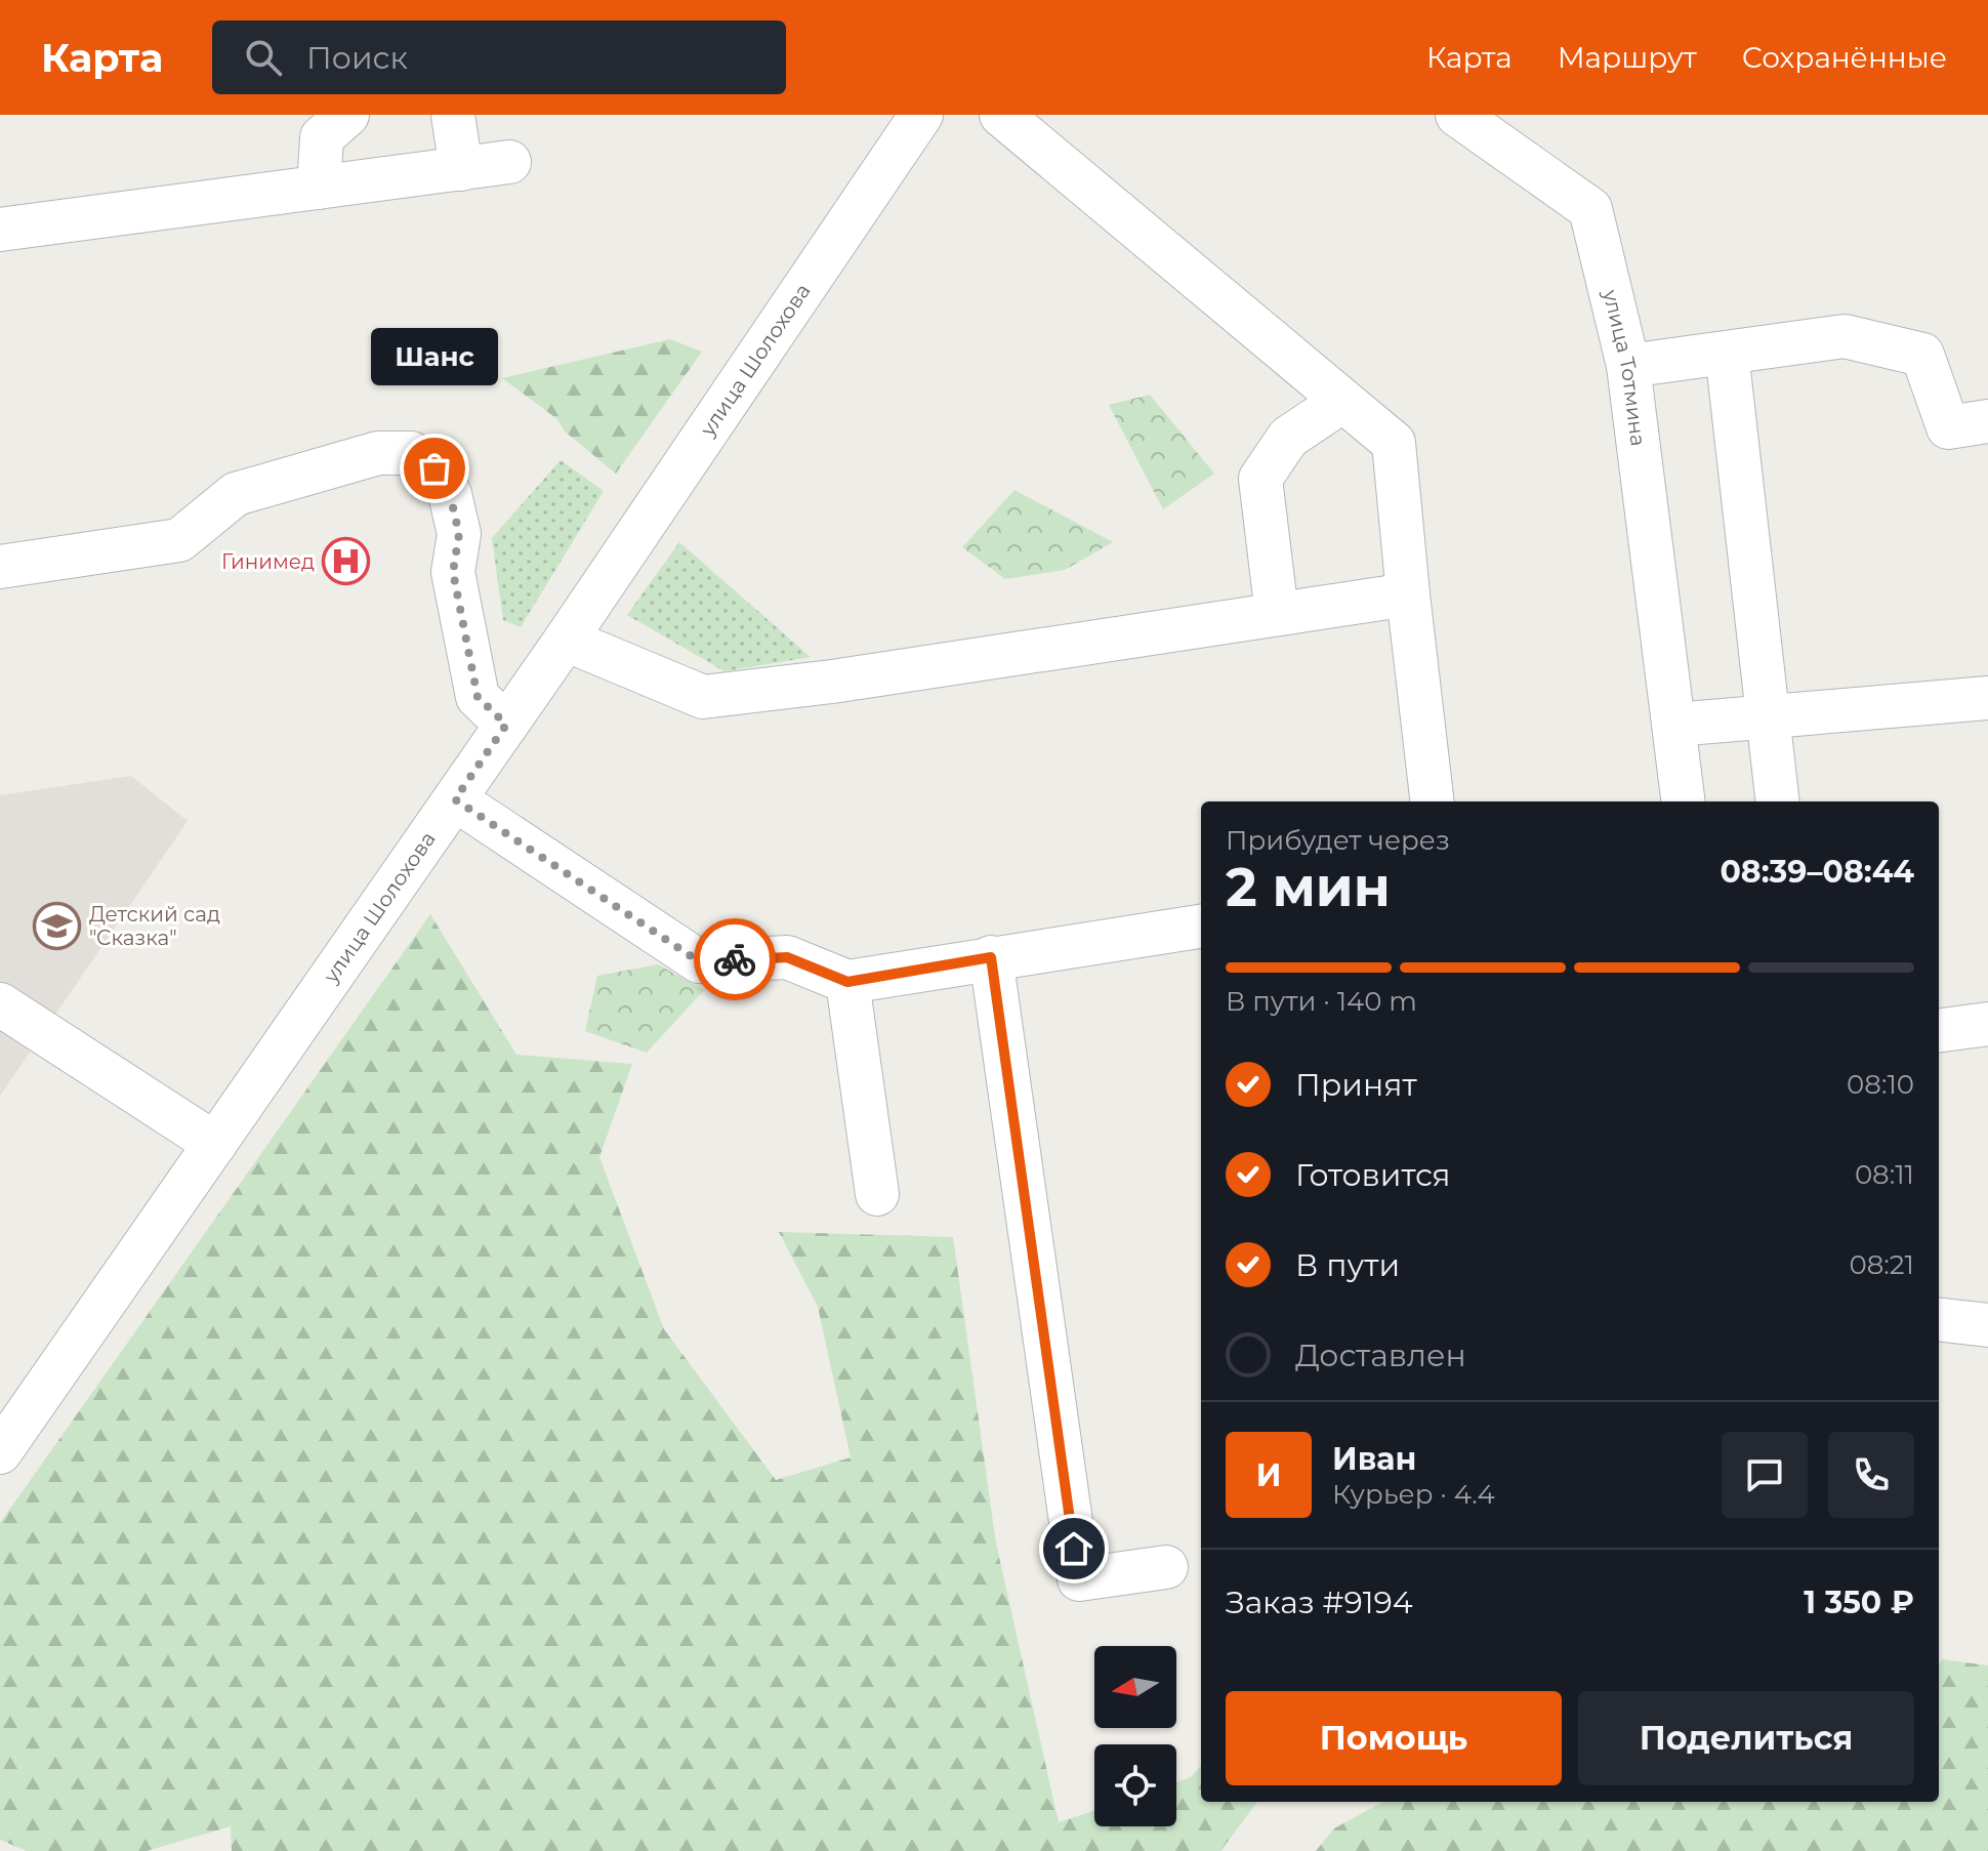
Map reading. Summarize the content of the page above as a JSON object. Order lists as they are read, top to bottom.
{
  "streets": {
    "street": ["улица Шолохова", "улица Тотмина"]
  },
  "places": {
    "other": ["Шанс"],
    "hospital": ["Гинимед"],
    "school or university": ["Детский сад \"Сказка\""]
  },
  "north": "left",
  "page": {
    "header": "Карта",
    "search": "Поиск",
    "nav": ["Карта", "Маршрут", "Сохранённые"],
    "bubble": "Шанс",
    "heading": ["2 мин", "Прибудет через", "08:39–08:44"],
    "panel": [
      "Иван",
      "Курьер · 4.4",
      "Заказ #9194",
      "1 350 ₽"
    ],
    "bar": "В пути · 140 m",
    "list": [
      ["Принят", "08:10"],
      ["Готовится", "08:11"],
      ["В пути", "08:21"],
      "Доставлен"
    ],
    "round": "И",
    "buttons": ["Помощь", "Поделиться"]
  }
}
